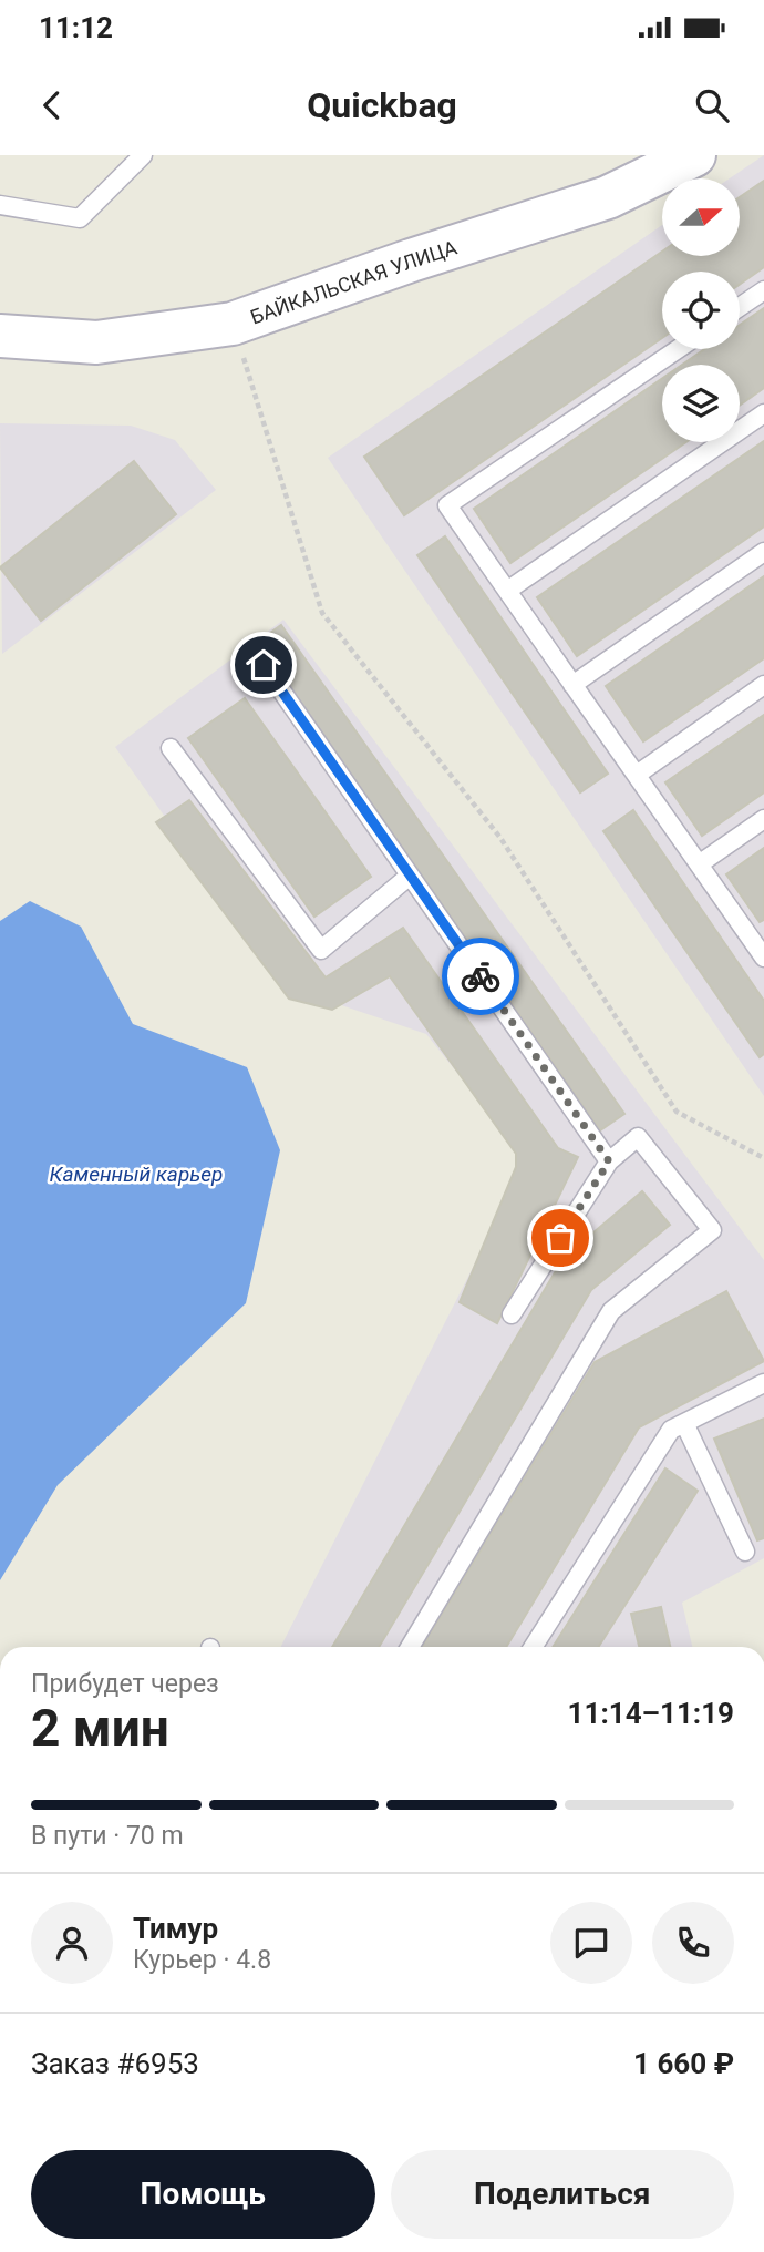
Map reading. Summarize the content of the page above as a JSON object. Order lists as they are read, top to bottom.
{
  "streets": {
    "street": ["БАЙКАЛЬСКАЯ УЛИЦА"]
  },
  "water": ["Каменный карьер"],
  "north": "right",
  "page": {
    "status": "11:12",
    "header": "Quickbag",
    "heading": ["2 мин", "Прибудет через", "11:14–11:19"],
    "panel": [
      "Тимур",
      "Курьер · 4.8",
      "Заказ #6953",
      "1 660 ₽"
    ],
    "bar": "В пути · 70 m",
    "buttons": ["Помощь", "Поделиться"]
  }
}
